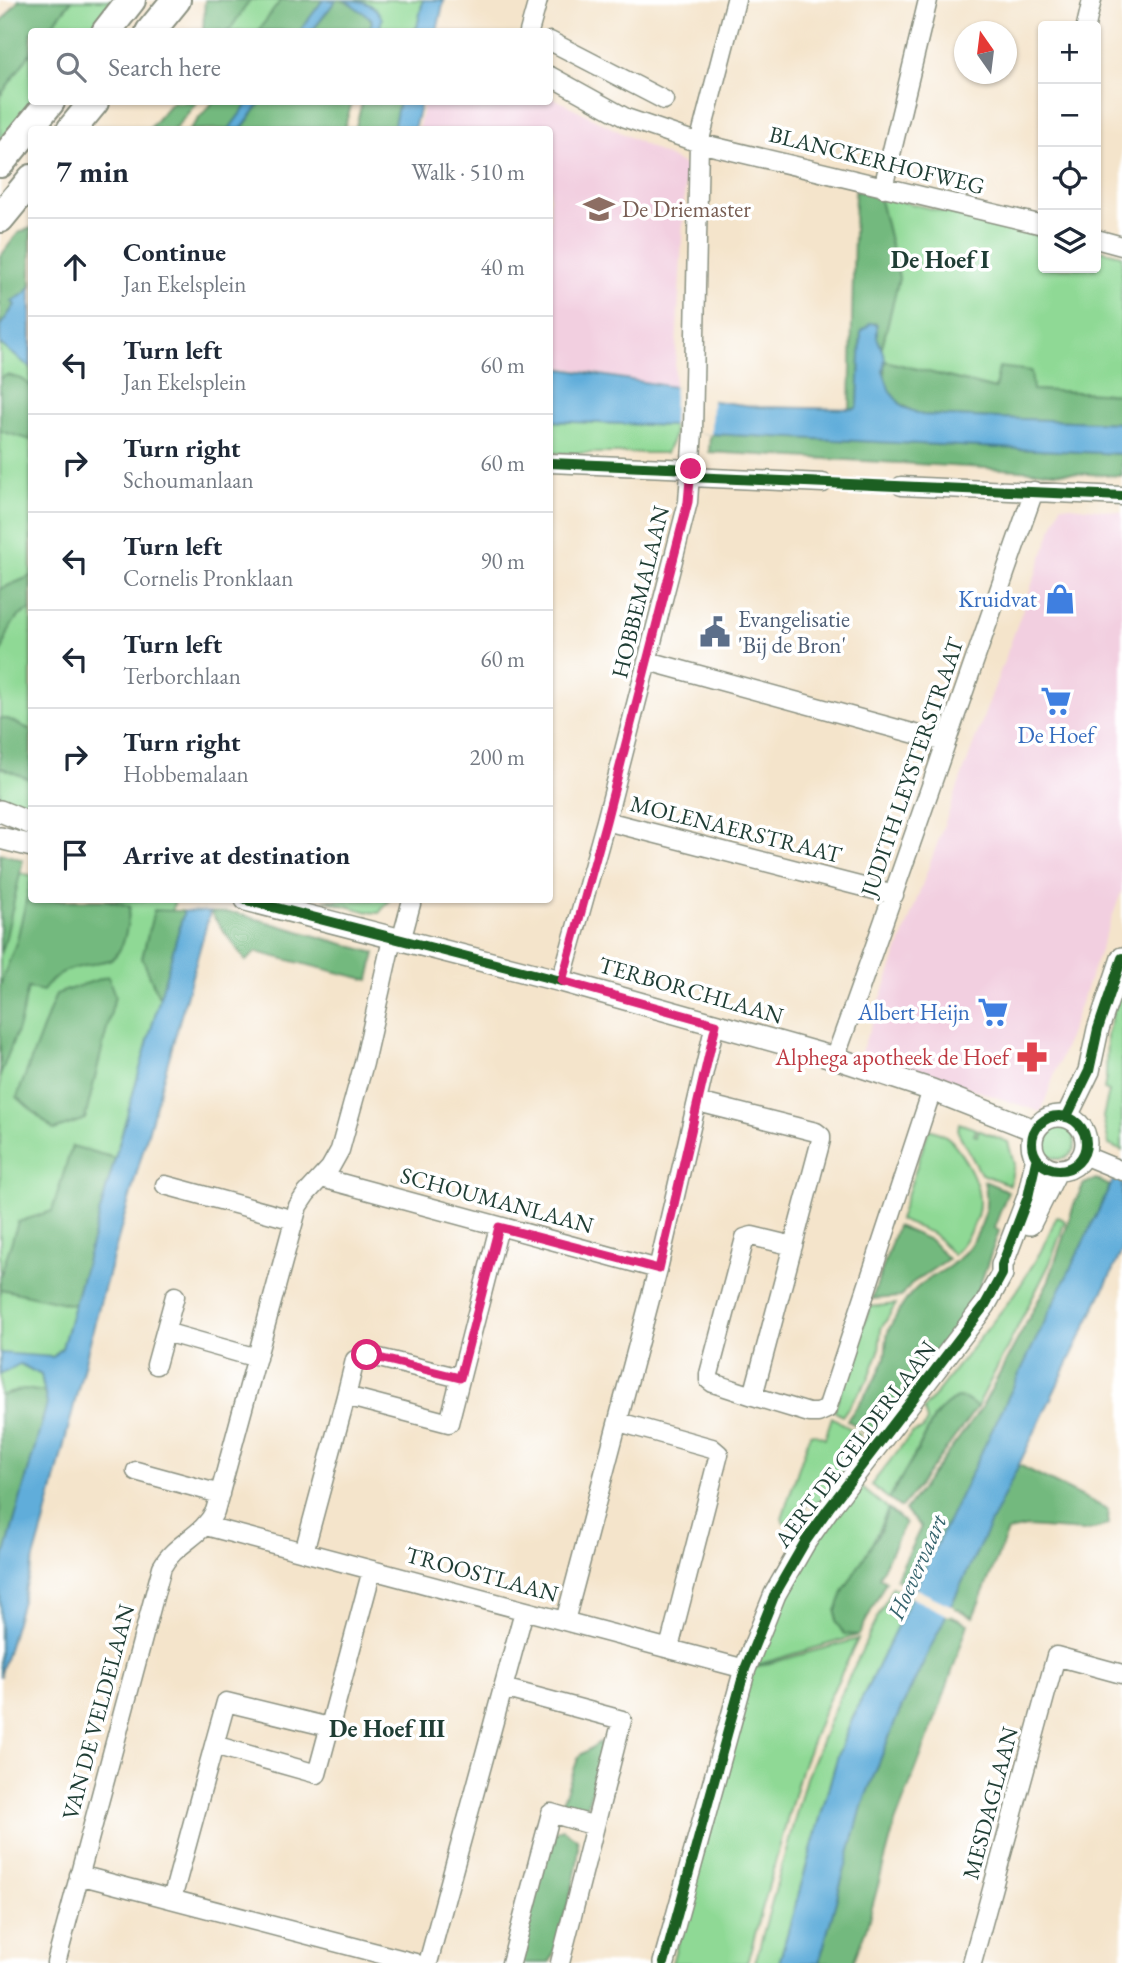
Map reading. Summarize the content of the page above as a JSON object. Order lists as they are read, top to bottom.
{
  "streets": {
    "street": [
      "BLANCKERHOFWEG",
      "HOBBEMALAAN",
      "JUDITH LEYSTERSTRAAT",
      "MOLENAERSTRAAT",
      "TERBORCHLAAN",
      "SCHOUMANLAAN",
      "AERT DE GELDERLAAN",
      "TROOSTLAAN",
      "VAN DE VELDELAAN",
      "MESDAGLAAN"
    ]
  },
  "crossings": [
    ["BLANCKERHOFWEG", "HOBBEMALAAN"],
    ["HOBBEMALAAN", "MOLENAERSTRAAT"],
    ["HOBBEMALAAN", "TERBORCHLAAN"],
    ["JUDITH LEYSTERSTRAAT", "MOLENAERSTRAAT"],
    ["JUDITH LEYSTERSTRAAT", "TERBORCHLAAN"],
    ["TERBORCHLAAN", "AERT DE GELDERLAAN"],
    ["TERBORCHLAAN", "VAN DE VELDELAAN"],
    ["SCHOUMANLAAN", "VAN DE VELDELAAN"],
    ["AERT DE GELDERLAAN", "TROOSTLAAN"],
    ["TROOSTLAAN", "VAN DE VELDELAAN"]
  ],
  "districts": ["De Hoef I", "De Hoef III"],
  "water": ["Hoevervaart"],
  "places": {
    "school or university": ["De Driemaster"],
    "shop": ["Kruidvat"],
    "public building": ["Evangelisatie 'Bij de Bron'"],
    "supermarket": ["De Hoef", "Albert Heijn"],
    "pharmacy": ["Alphega apotheek de Hoef"]
  },
  "north": "top",
  "page": {
    "map_buttons": ["+", "−"],
    "search": "Search here",
    "heading": ["7 min", "Walk · 510 m"],
    "list": [
      ["Continue", "Jan Ekelsplein", "40 m"],
      ["Turn left", "Jan Ekelsplein", "60 m"],
      ["Turn right", "Schoumanlaan", "60 m"],
      ["Turn left", "Cornelis Pronklaan", "90 m"],
      ["Turn left", "Terborchlaan", "60 m"],
      ["Turn right", "Hobbemalaan", "200 m"],
      "Arrive at destination"
    ]
  }
}
